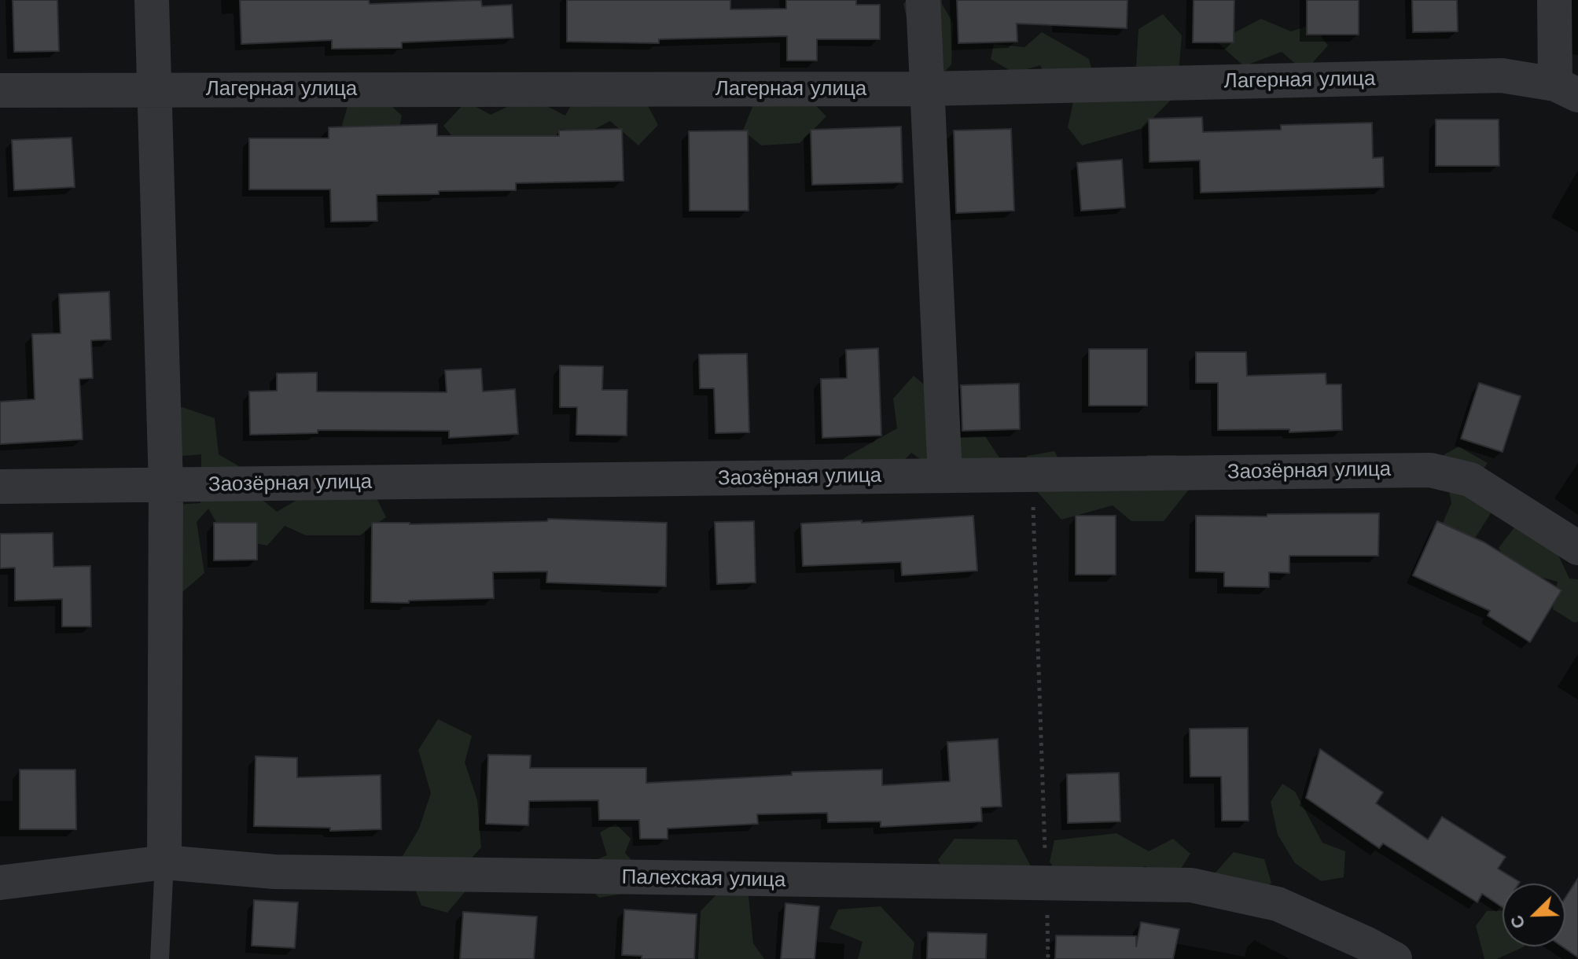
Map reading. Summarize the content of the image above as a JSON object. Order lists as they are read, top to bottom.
{
  "streets": {
    "street": ["Лагерная улица", "Заозёрная улица", "Палехская улица"]
  },
  "north": "bottom left"
}
